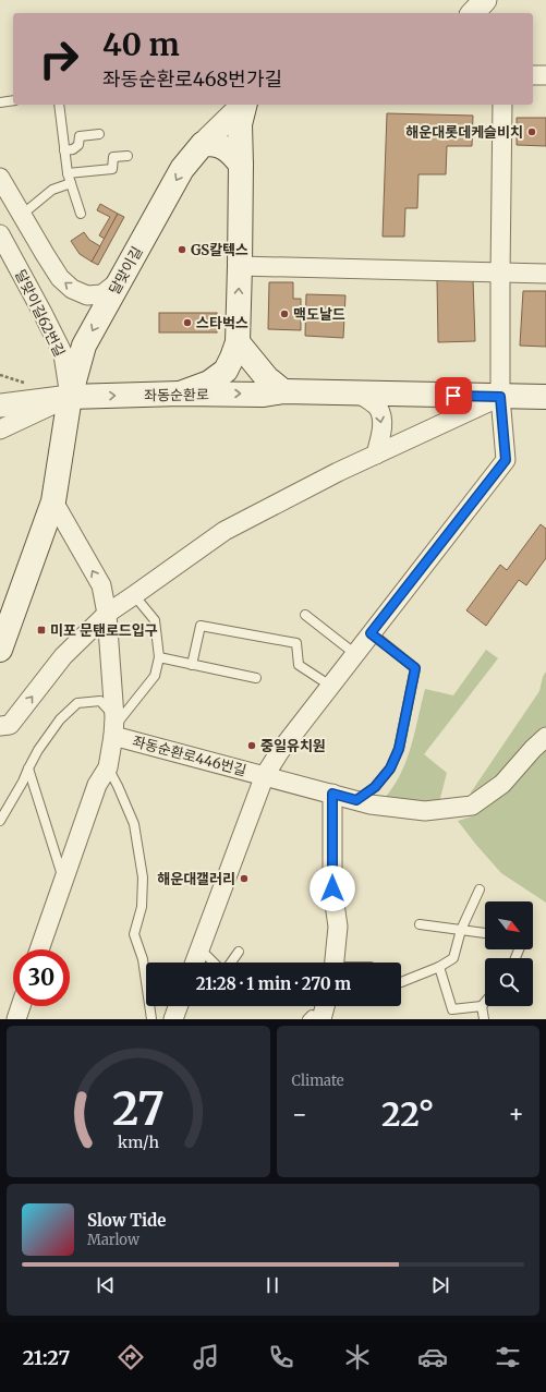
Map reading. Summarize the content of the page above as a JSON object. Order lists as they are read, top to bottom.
{
  "streets": {
    "main road": ["달맞이길", "좌동순환로"],
    "street": ["달맞이길62번길", "좌동순환로446번길"]
  },
  "crossings": [
    ["달맞이길", "달맞이길62번길"],
    ["달맞이길", "좌동순환로"],
    ["달맞이길62번길", "좌동순환로"]
  ],
  "one_way": ["달맞이길", "좌동순환로"],
  "places": {
    "other": [
      "해운대롯데케슬비치",
      "GS칼텍스",
      "맥도날드",
      "스타벅스",
      "중일유치원",
      "해운대갤러리"
    ],
    "transit": ["미포 문탠로드입구"]
  },
  "north": "bottom right",
  "page": {
    "turn": ["40 m", "좌동순환로468번가길"],
    "limit": "30",
    "trip": "21:28 · 1 min · 270 m",
    "tile": "Climate",
    "heat": ["−", "22°", "+"],
    "song": ["Slow Tide", "Marlow"],
    "tabs": "21:27",
    "gauge": ["27", "km/h"]
  }
}
